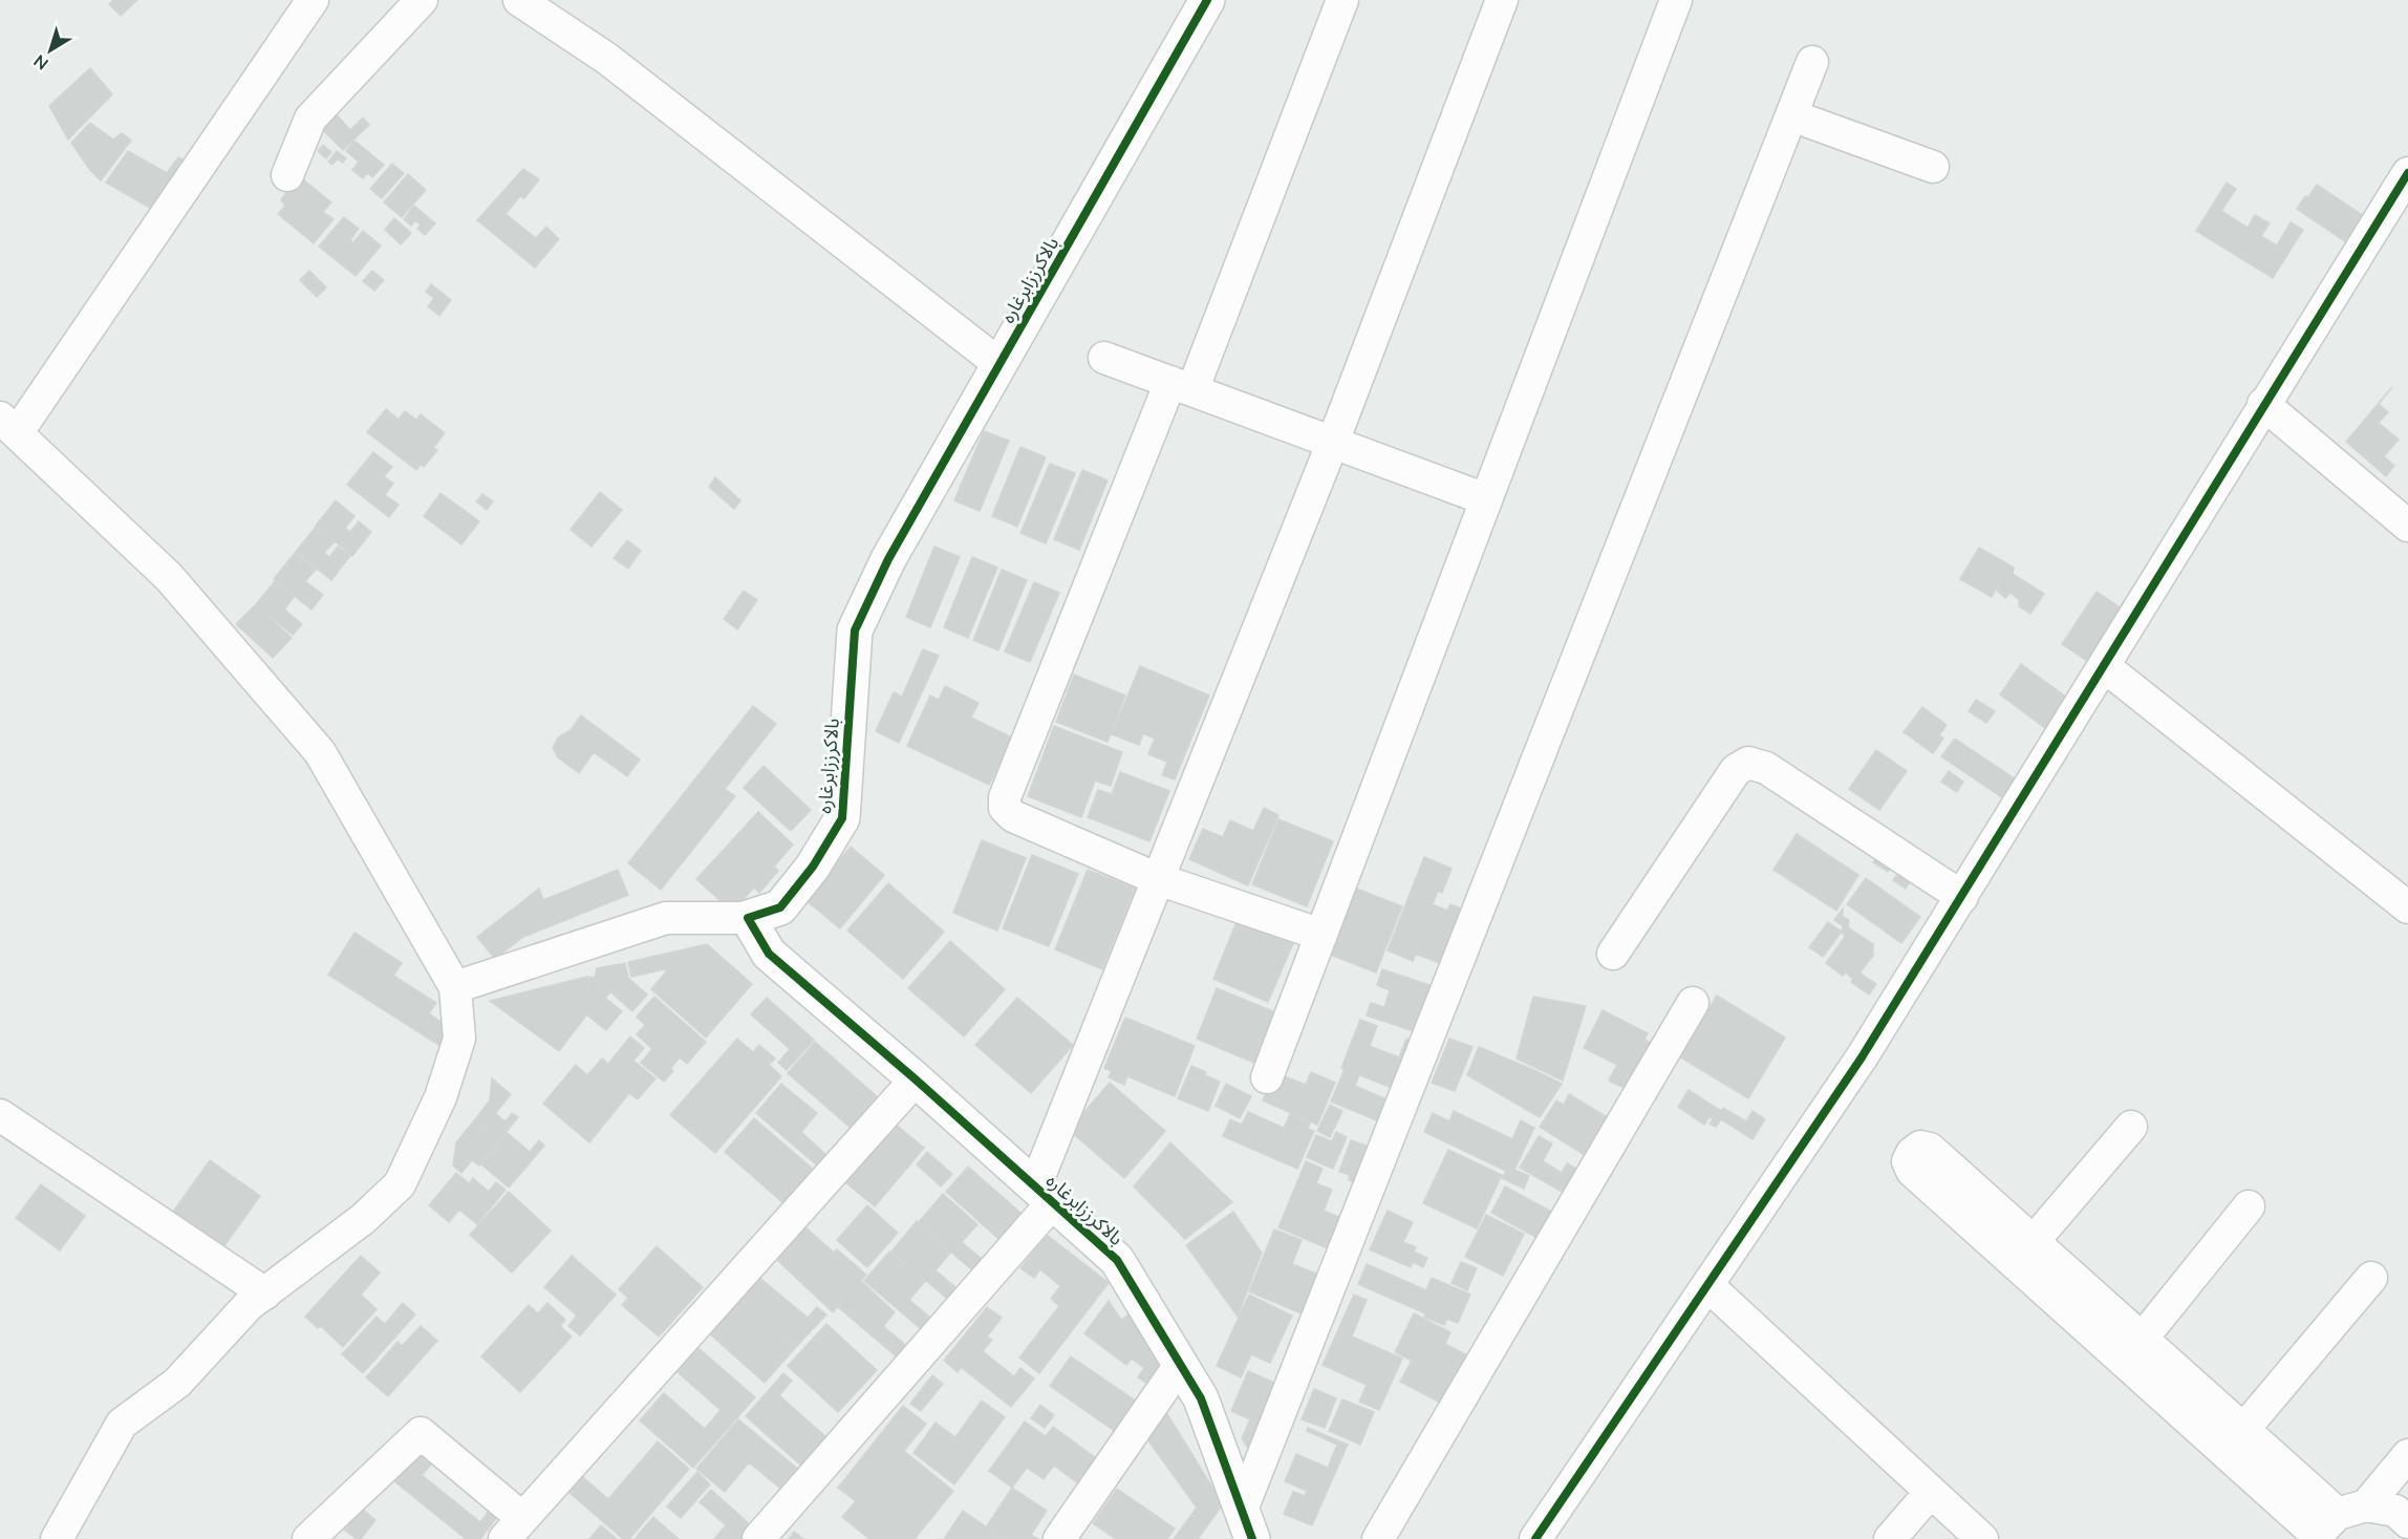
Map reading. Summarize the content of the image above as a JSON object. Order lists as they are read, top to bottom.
{
  "streets": {
    "street": ["بالاکرززابرغاره"]
  },
  "north": "bottom left"
}
